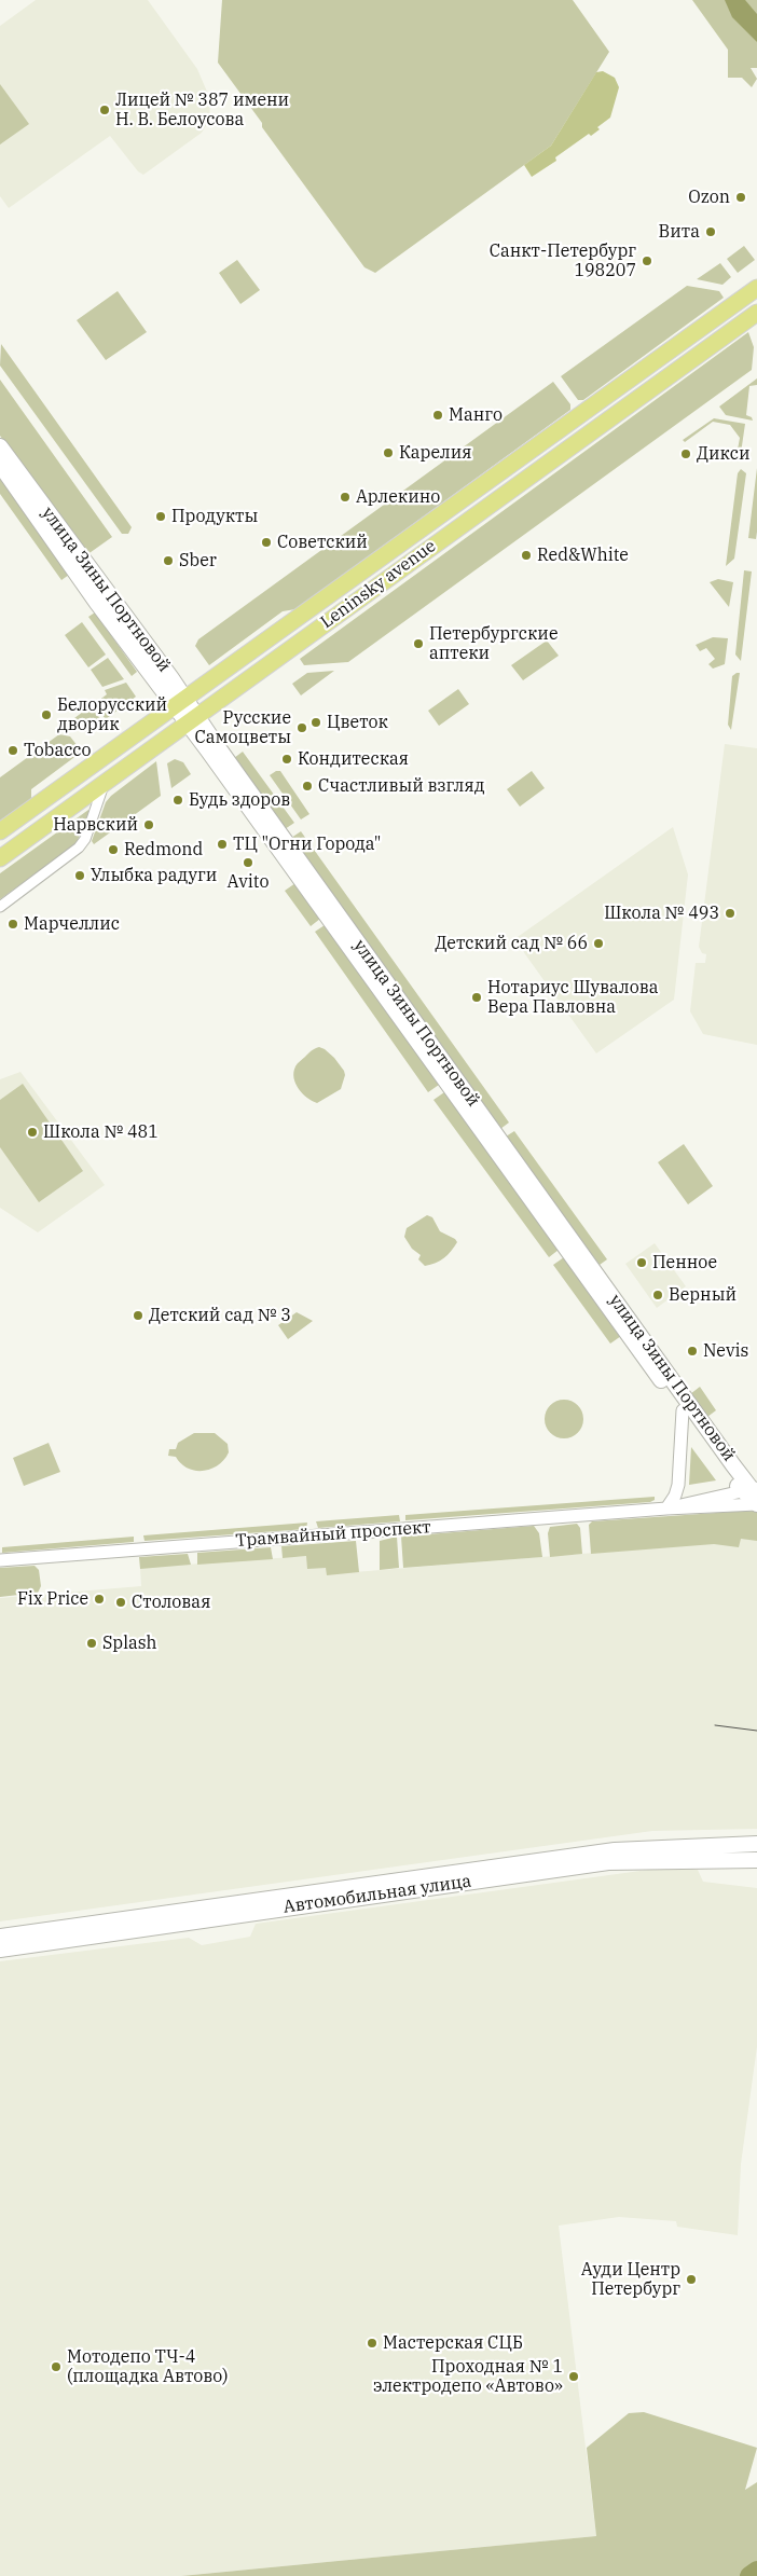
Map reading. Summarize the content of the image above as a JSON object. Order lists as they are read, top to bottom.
{
  "streets": {
    "main road": ["Leninsky avenue", "улица Зины Портновой", "Автомобильная улица"],
    "street": ["Трамвайный проспект"]
  },
  "crossings": [
    ["Leninsky avenue", "улица Зины Портновой"],
    ["улица Зины Портновой", "Трамвайный проспект"]
  ],
  "places": [
    "Лицей № 387 имени Н. В. Белоусова",
    "Ozon",
    "Вита",
    "Санкт-Петербург 198207",
    "Манго",
    "Карелия",
    "Дикси",
    "Арлекино",
    "Продукты",
    "Советский",
    "Red&White",
    "Sber",
    "Петербургские аптеки",
    "Белорусский дворик",
    "Цветок",
    "Русские Самоцветы",
    "Tobacco",
    "Кондитеская",
    "Счастливый взгляд",
    "Будь здоров",
    "Нарвский",
    "ТЦ \"Огни Города\"",
    "Redmond",
    "Avito",
    "Улыбка радуги",
    "Школа № 493",
    "Марчеллис",
    "Детский сад № 66",
    "Нотариус Шувалова Вера Павловна",
    "Школа № 481",
    "Пенное",
    "Верный",
    "Детский сад № 3",
    "Nevis",
    "Fix Price",
    "Столовая",
    "Splash",
    "Ауди Центр Петербург",
    "Мастерская СЦБ",
    "Мотодепо ТЧ-4 (площадка Автово)",
    "Проходная № 1 электродепо «Автово»"
  ]
}
